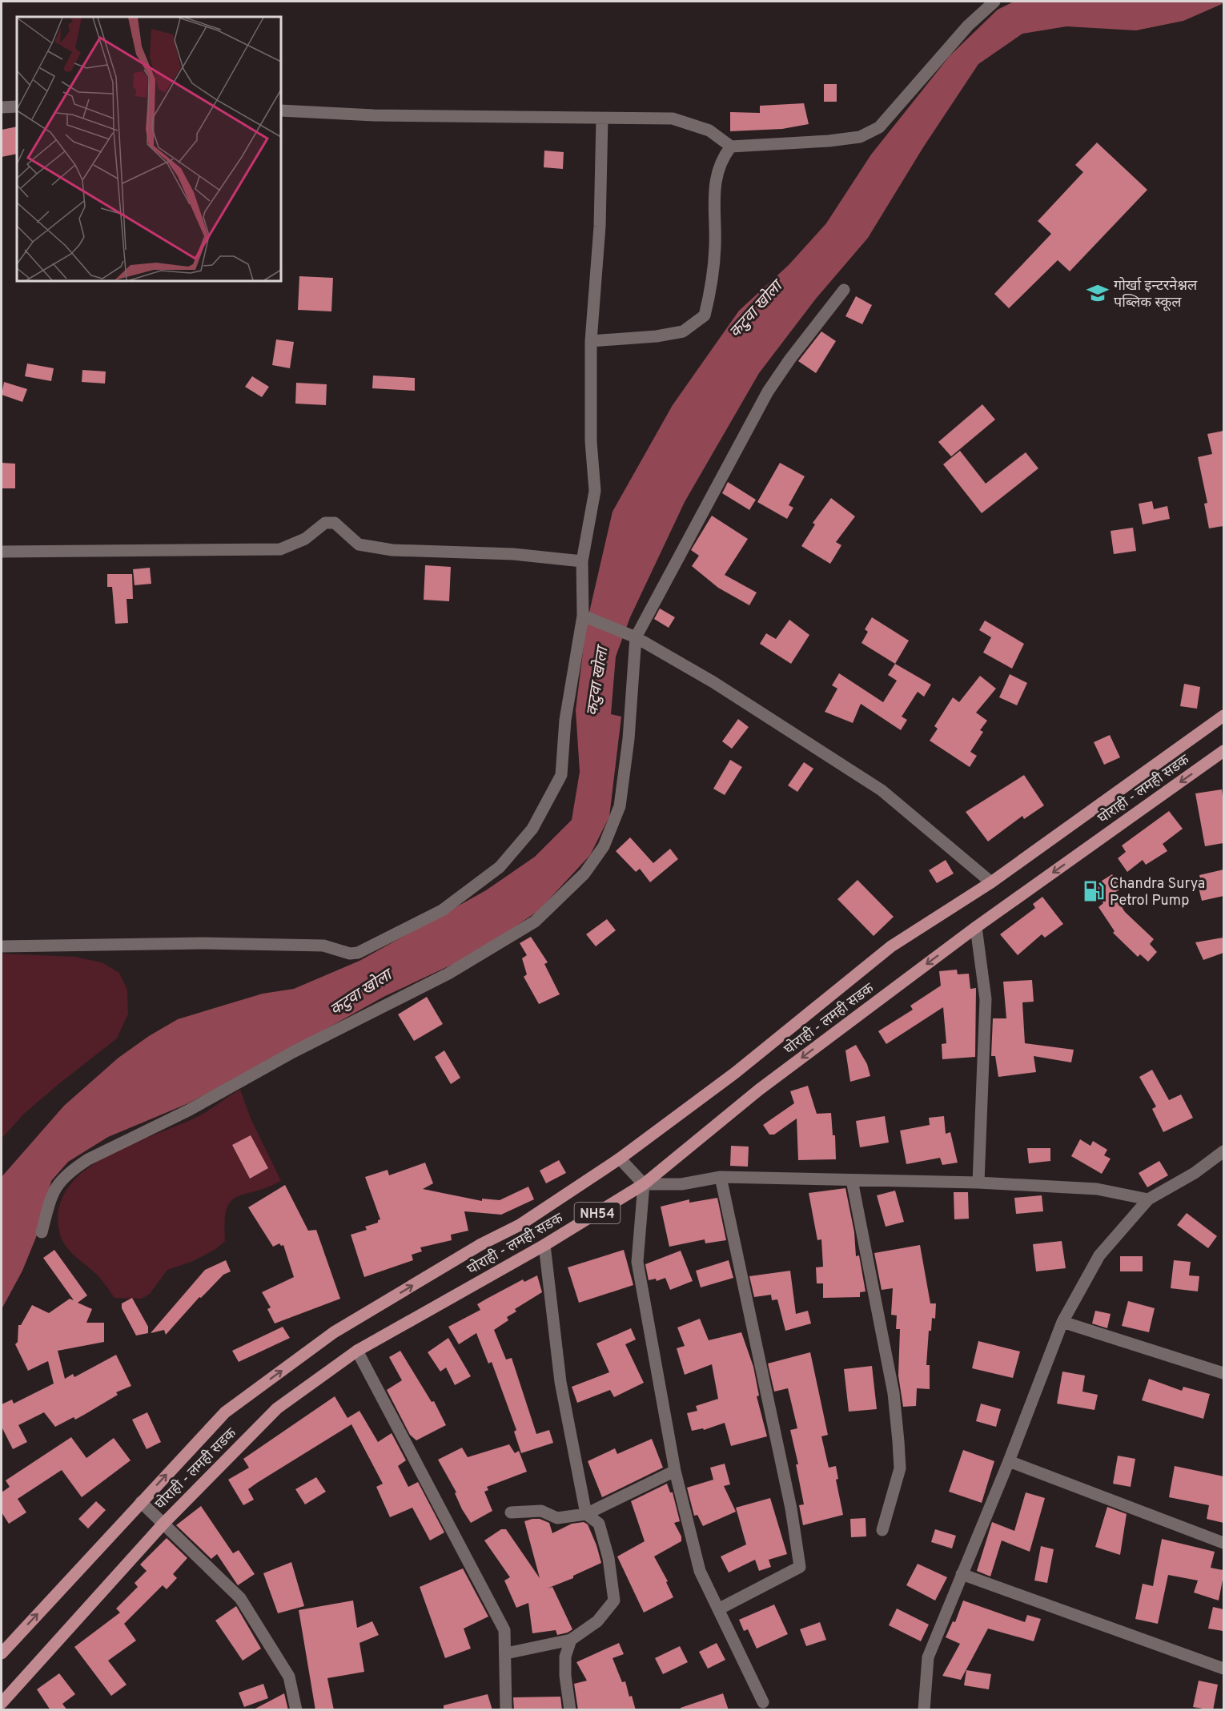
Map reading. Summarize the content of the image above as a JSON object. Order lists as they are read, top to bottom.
{
  "streets": {
    "main road": ["घोराही - लमही सडक", "NH54"]
  },
  "water": ["कटुवा खोला"],
  "places": {
    "school or university": ["गोर्खा इन्टरनेश्नल पब्लिक स्कूल"],
    "fuel station": ["Chandra Surya Petrol Pump"]
  }
}
